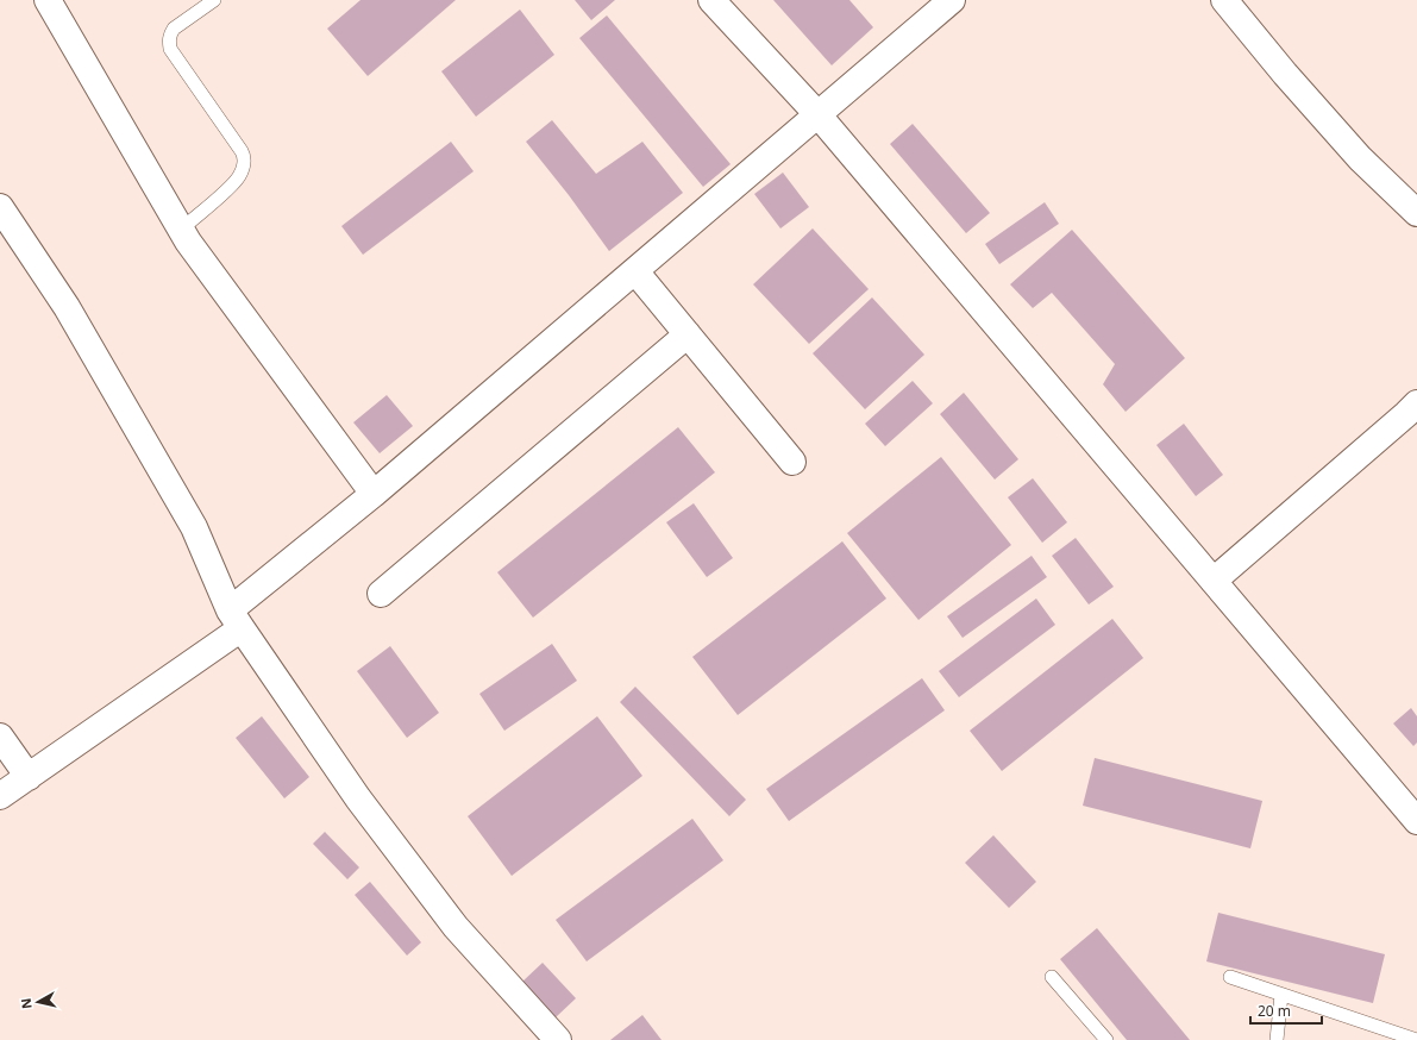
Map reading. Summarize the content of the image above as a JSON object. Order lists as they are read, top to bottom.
{
  "scale_bar": "20 m",
  "north": "left"
}
